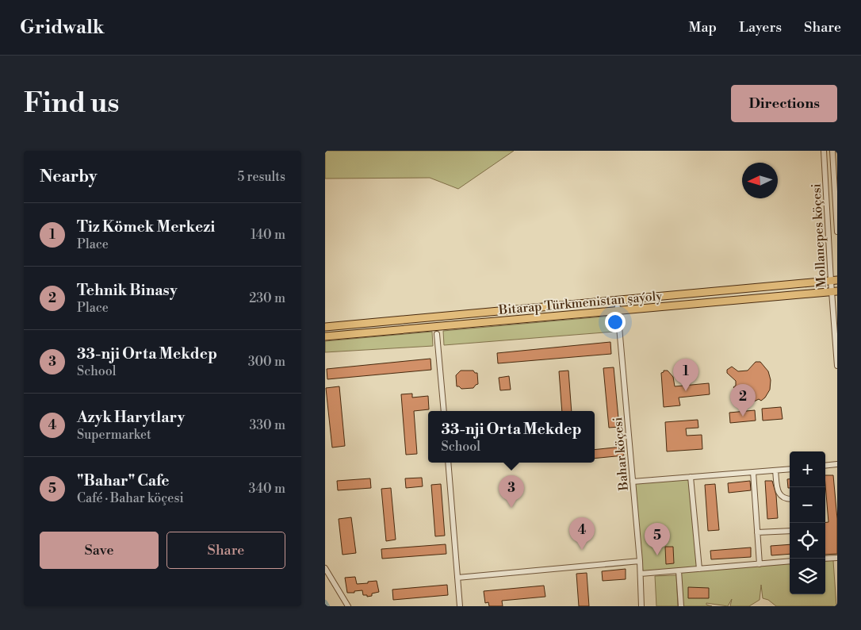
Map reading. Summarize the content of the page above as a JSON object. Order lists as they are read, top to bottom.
{
  "streets": {
    "main road": ["Bitarap Türkmenistan şaýoly"],
    "street": ["Mollanepes köçesi", "Bahar köçesi"]
  },
  "crossings": [
    ["Mollanepes köçesi", "Bitarap Türkmenistan şaýoly"],
    ["Bitarap Türkmenistan şaýoly", "Bahar köçesi"]
  ],
  "north": "left",
  "page": {
    "header": "Gridwalk",
    "nav": ["Map", "Layers", "Share"],
    "buttons": [
      "Directions",
      ["Save", "Share"]
    ],
    "title": "Find us",
    "heading": ["Nearby", "5 results"],
    "list": [
      {
        "mark": "1",
        "name": "Tiz Kömek Merkezi",
        "note": "Place",
        "value": "140 m"
      },
      {
        "mark": "2",
        "name": "Tehnik Binasy",
        "note": "Place",
        "value": "230 m"
      },
      {
        "mark": "3",
        "name": "33-nji Orta Mekdep",
        "note": "School",
        "value": "300 m"
      },
      {
        "mark": "4",
        "name": "Azyk Harytlary",
        "note": "Supermarket",
        "value": "330 m"
      },
      {
        "mark": "5",
        "name": "\"Bahar\" Cafe",
        "note": "Café · Bahar köçesi",
        "value": "340 m"
      }
    ],
    "pins": [
      "1",
      "2",
      "3",
      "4",
      "5"
    ],
    "popup": ["33-nji Orta Mekdep", "School"],
    "map_buttons": ["+", "−"]
  }
}
